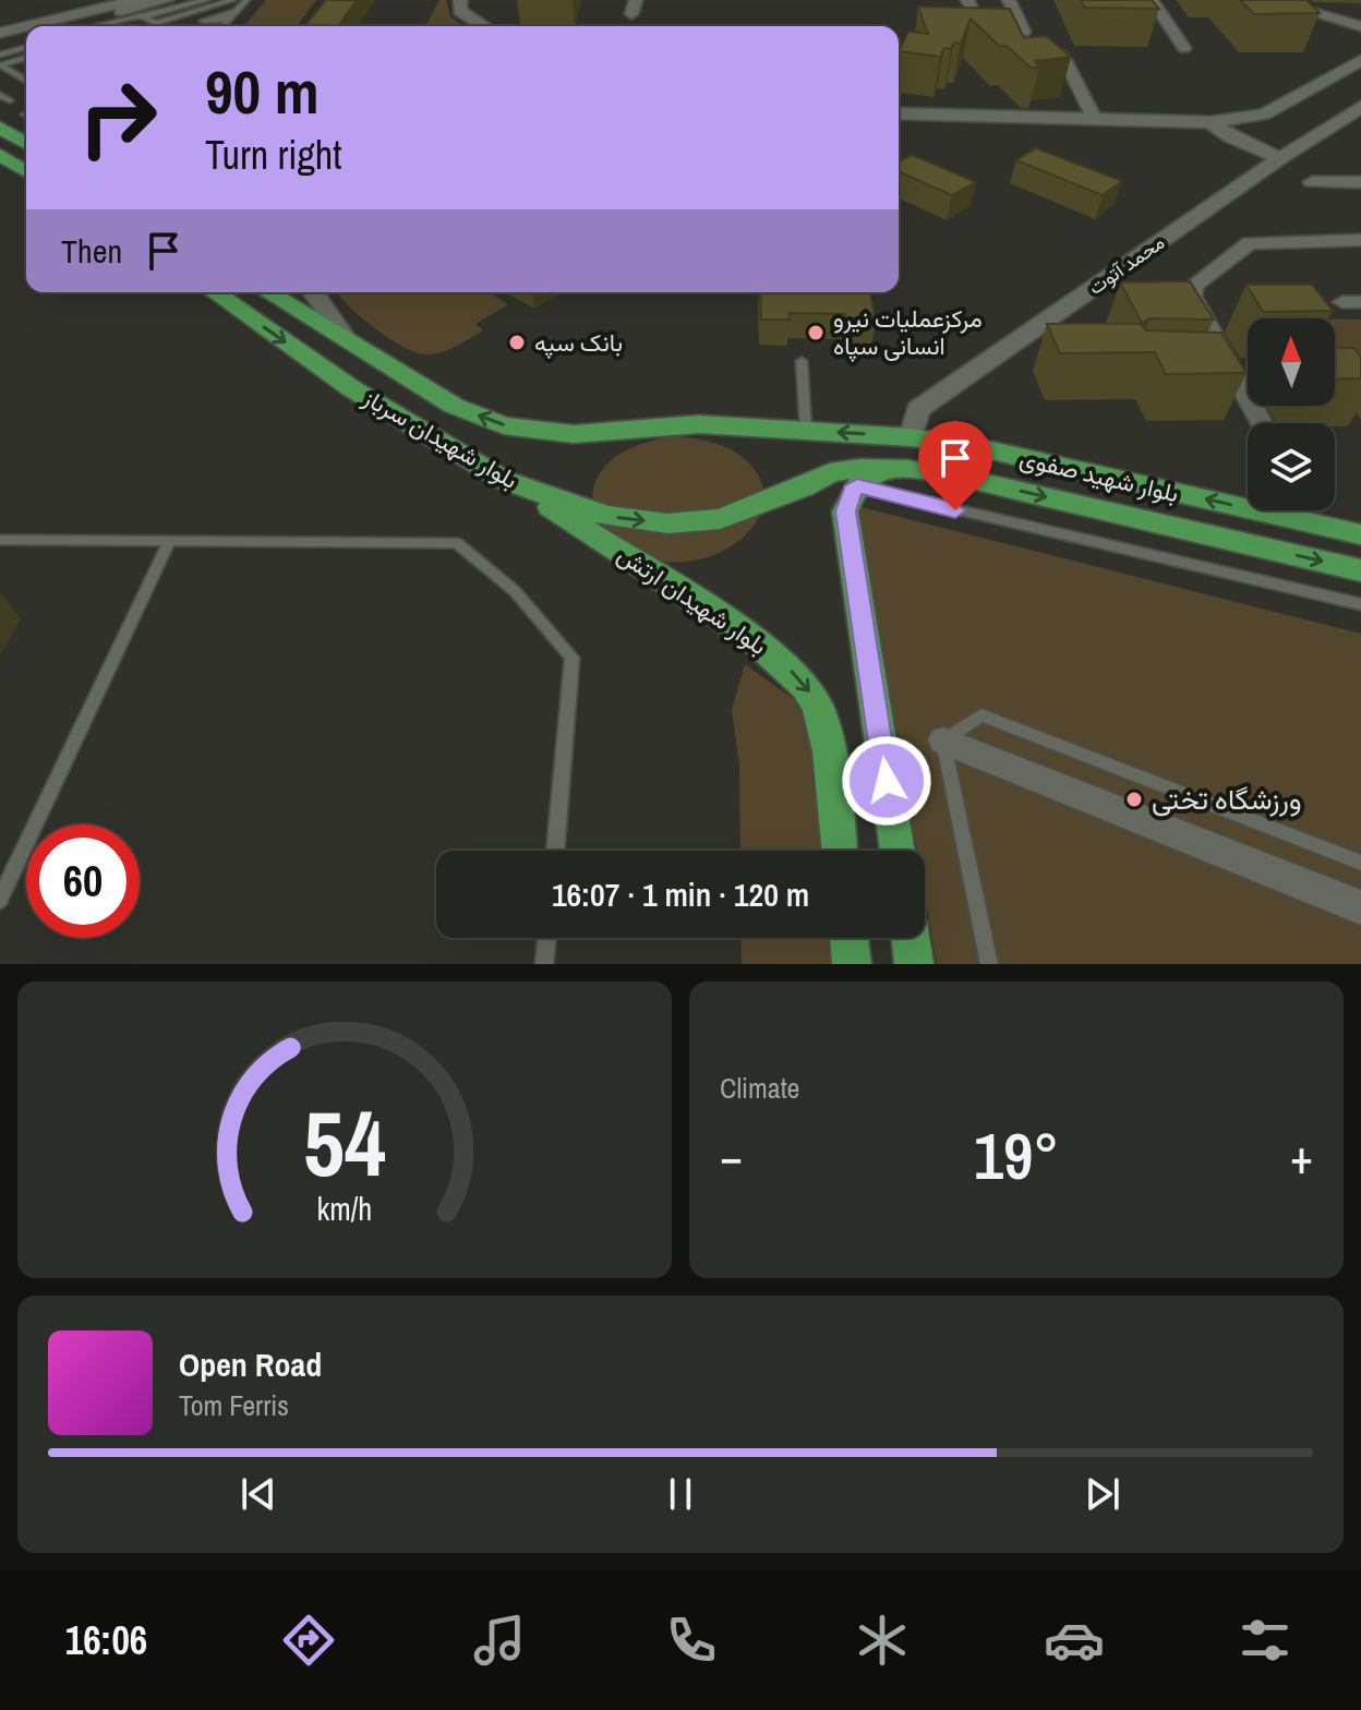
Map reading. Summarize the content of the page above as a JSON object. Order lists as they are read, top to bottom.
{
  "streets": {
    "main road": ["بلوار شهیدان سرباز", "بلوار شهید صفوی", "بلوار شهیدان ارتش"],
    "street": ["محمد آتوت"]
  },
  "crossings": [
    ["محمد آتوت", "بلوار شهید صفوی"],
    ["بلوار شهیدان سرباز", "بلوار شهید صفوی"],
    ["بلوار شهیدان سرباز", "بلوار شهیدان ارتش"]
  ],
  "one_way": ["بلوار شهیدان ارتش"],
  "places": ["مرکزعملیات نیرو انسانی سپاه", "بانک سپه", "ورزشگاه تختی"],
  "north": "top",
  "page": {
    "turn": ["90 m", "Turn right"],
    "then": "Then",
    "limit": "60",
    "trip": "16:07 · 1 min · 120 m",
    "tile": "Climate",
    "heat": ["−", "19°", "+"],
    "song": ["Open Road", "Tom Ferris"],
    "tabs": "16:06",
    "gauge": ["54", "km/h"]
  }
}
